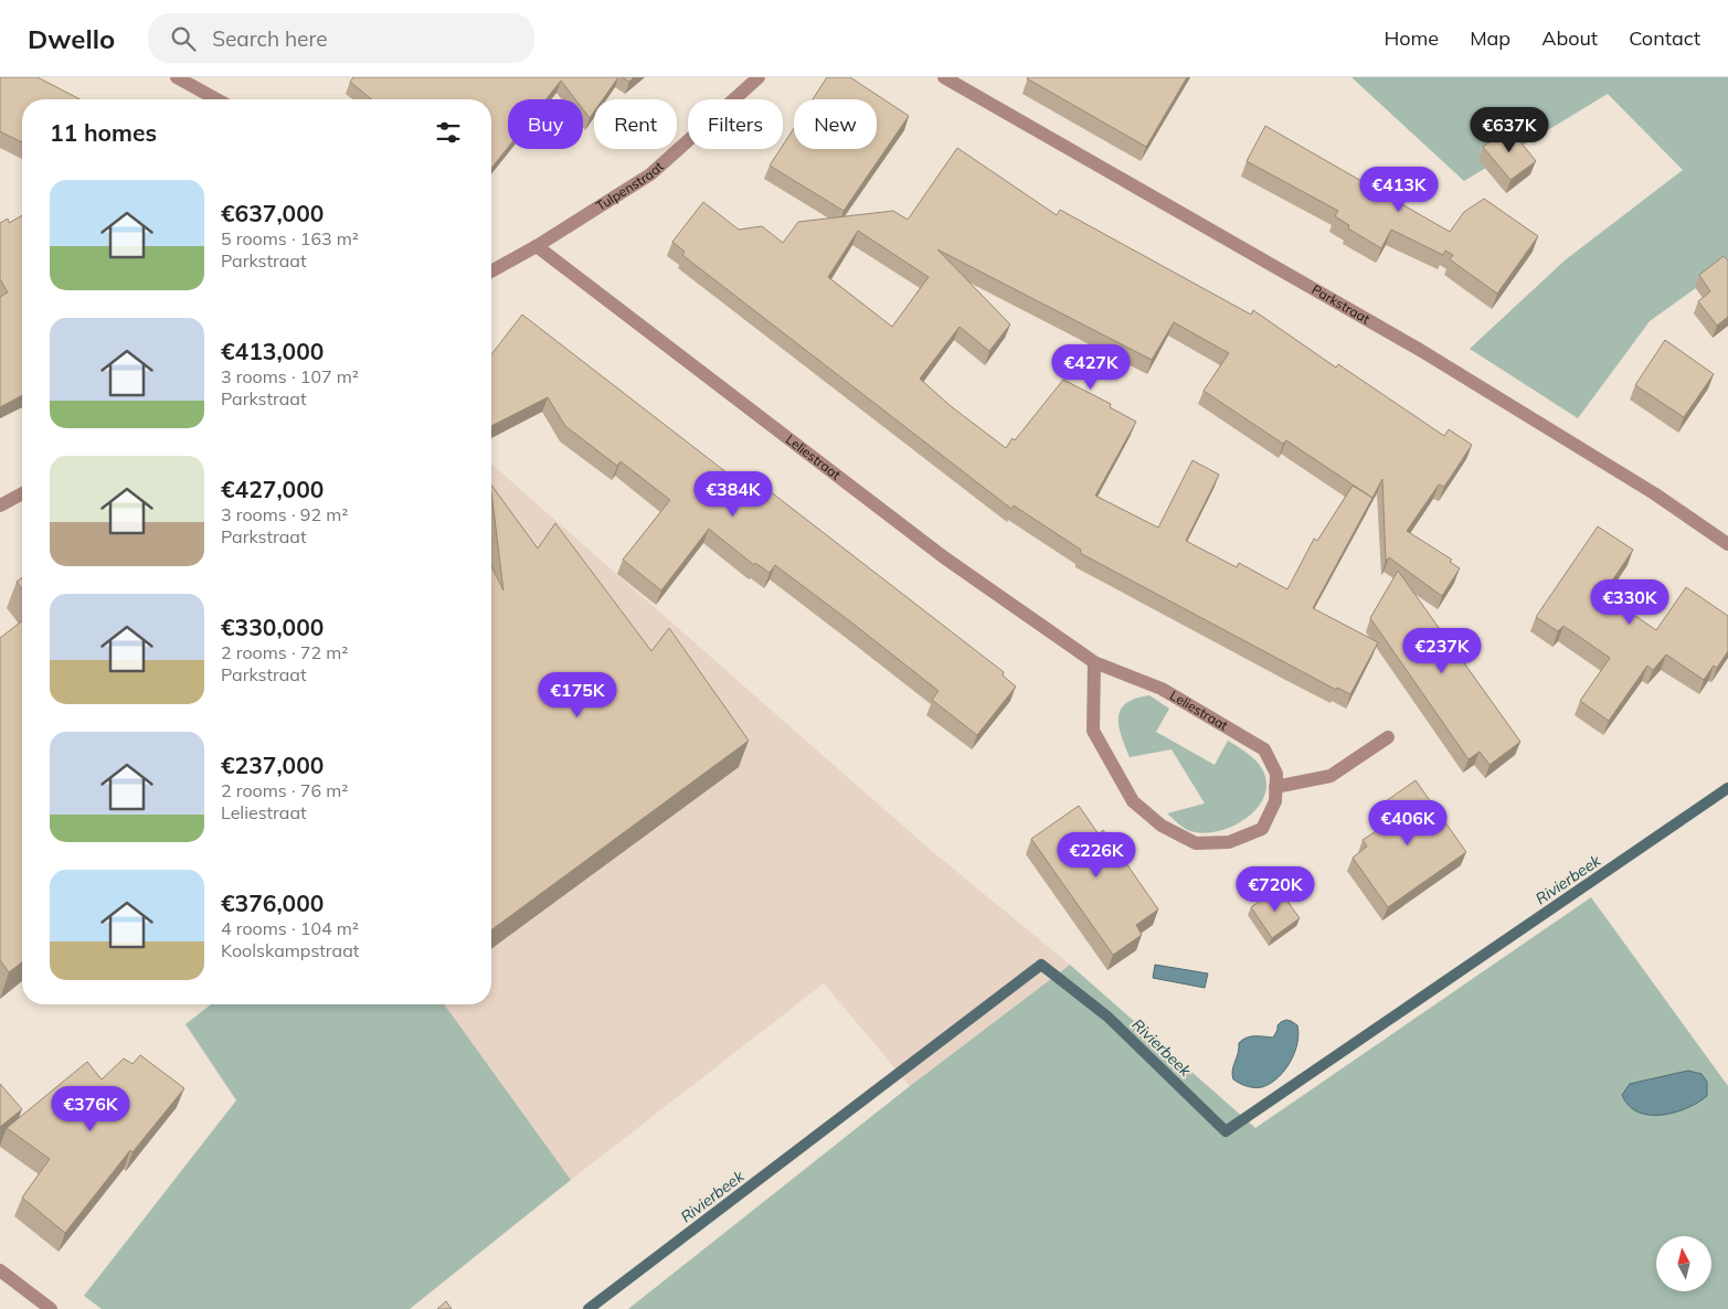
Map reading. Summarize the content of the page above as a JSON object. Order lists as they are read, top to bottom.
{
  "streets": {
    "street": ["Tulpenstraat", "Parkstraat", "Leliestraat"]
  },
  "crossings": [
    ["Tulpenstraat", "Leliestraat"]
  ],
  "water": ["Rivierbeek"],
  "north": "top",
  "page": {
    "header": "Dwello",
    "search": "Search here",
    "nav": [
      "Home",
      "Map",
      "About",
      "Contact"
    ],
    "chip": [
      "Buy",
      "Rent",
      "Filters",
      "New"
    ],
    "heading": "11 homes",
    "price": [
      "€637K",
      "€413K",
      "€427K",
      "€384K",
      "€330K",
      "€237K",
      "€175K",
      "€406K",
      "€226K",
      "€720K",
      "€376K"
    ],
    "list": [
      {
        "name": "€637,000",
        "note": "5 rooms · 163 m² · Parkstraat"
      },
      {
        "name": "€413,000",
        "note": "3 rooms · 107 m² · Parkstraat"
      },
      {
        "name": "€427,000",
        "note": "3 rooms · 92 m² · Parkstraat"
      },
      {
        "name": "€330,000",
        "note": "2 rooms · 72 m² · Parkstraat"
      },
      {
        "name": "€237,000",
        "note": "2 rooms · 76 m² · Leliestraat"
      },
      {
        "name": "€376,000",
        "note": "4 rooms · 104 m² · Koolskampstraat"
      }
    ]
  }
}
